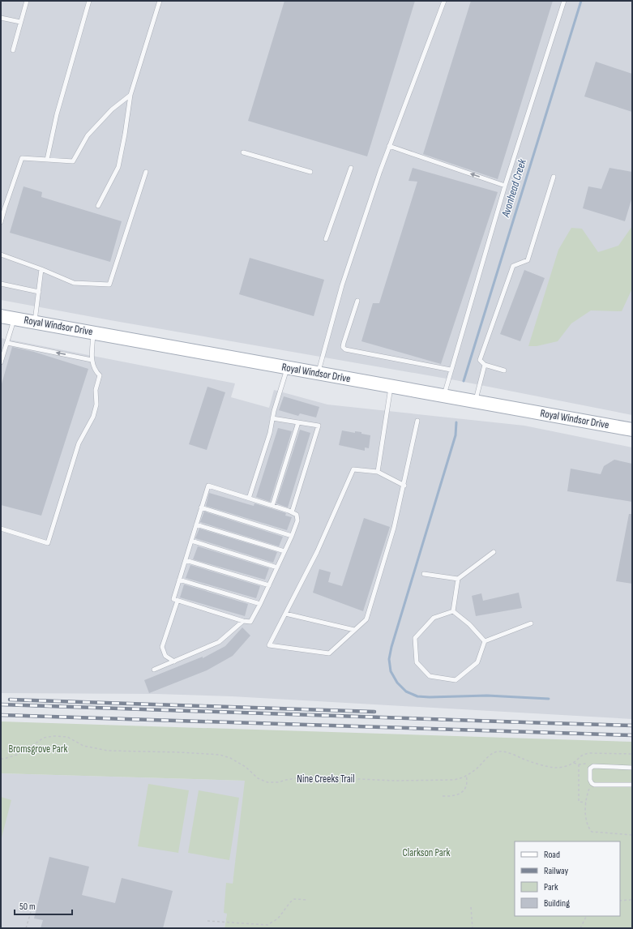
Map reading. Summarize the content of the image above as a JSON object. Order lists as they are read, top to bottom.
{
  "streets": {
    "main road": ["Royal Windsor Drive"],
    "path": ["Nine Creeks Trail"]
  },
  "water": ["Avonhead Creek"],
  "parks": ["Bromsgrove Park", "Clarkson Park"],
  "legend": [
    "Road",
    "Railway",
    "Park",
    "Building"
  ],
  "scale_bar": "50 m"
}
